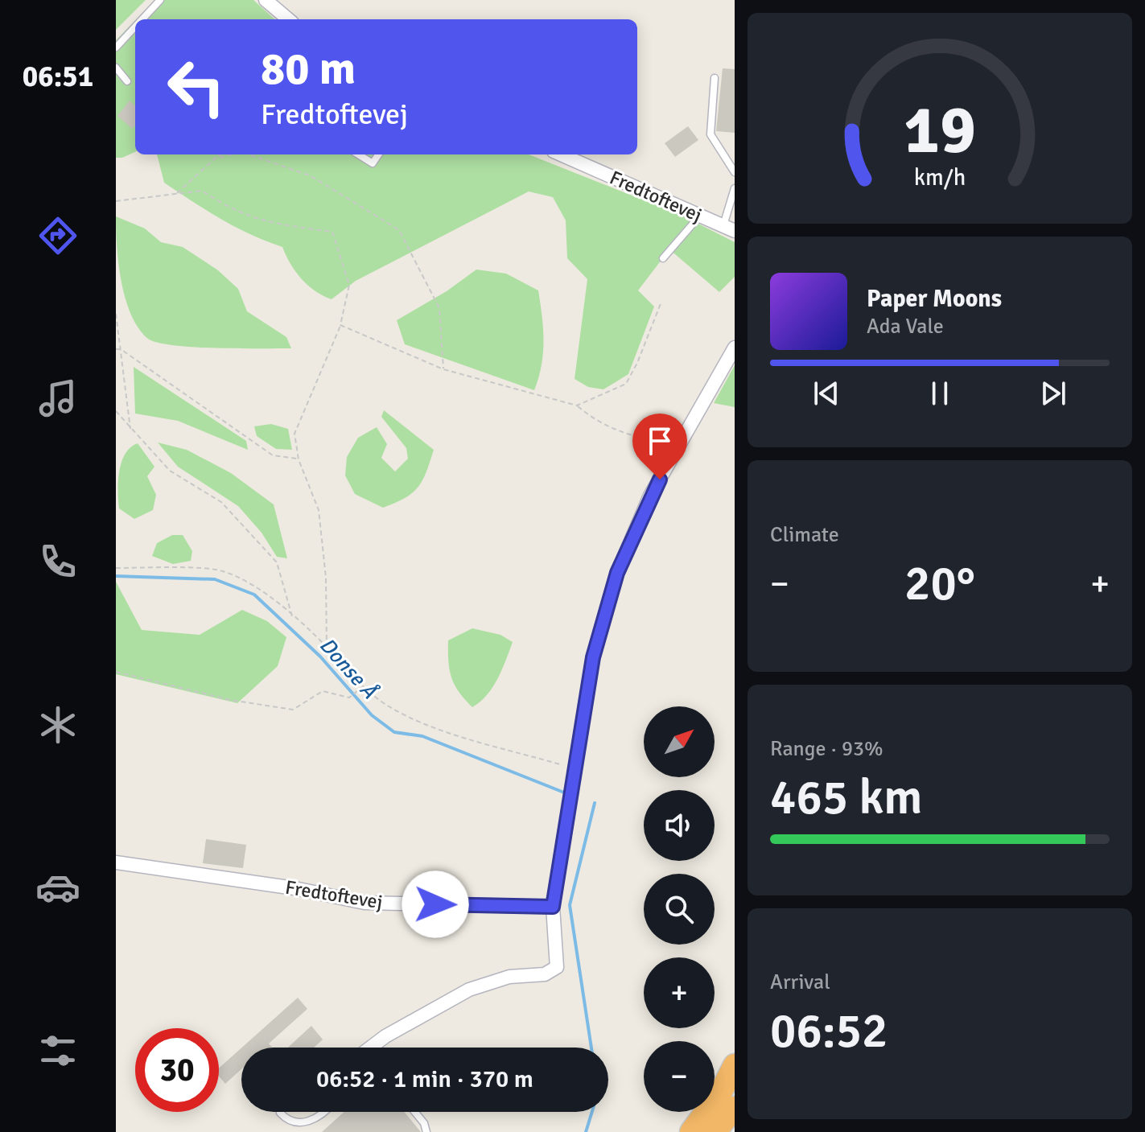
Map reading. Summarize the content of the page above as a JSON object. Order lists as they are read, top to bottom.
{
  "streets": {
    "street": ["Fredtoftevej"]
  },
  "water": ["Donse Å"],
  "north": "top right",
  "page": {
    "tabs": "06:51",
    "turn": ["80 m", "Fredtoftevej"],
    "song": ["Paper Moons", "Ada Vale"],
    "tile": [
      "Climate",
      ["Range · 93%", "465 km"],
      ["Arrival", "06:52"]
    ],
    "heat": ["−", "20°", "+"],
    "map_buttons": ["+", "−"],
    "limit": "30",
    "trip": "06:52 · 1 min · 370 m",
    "gauge": ["19", "km/h"]
  }
}
